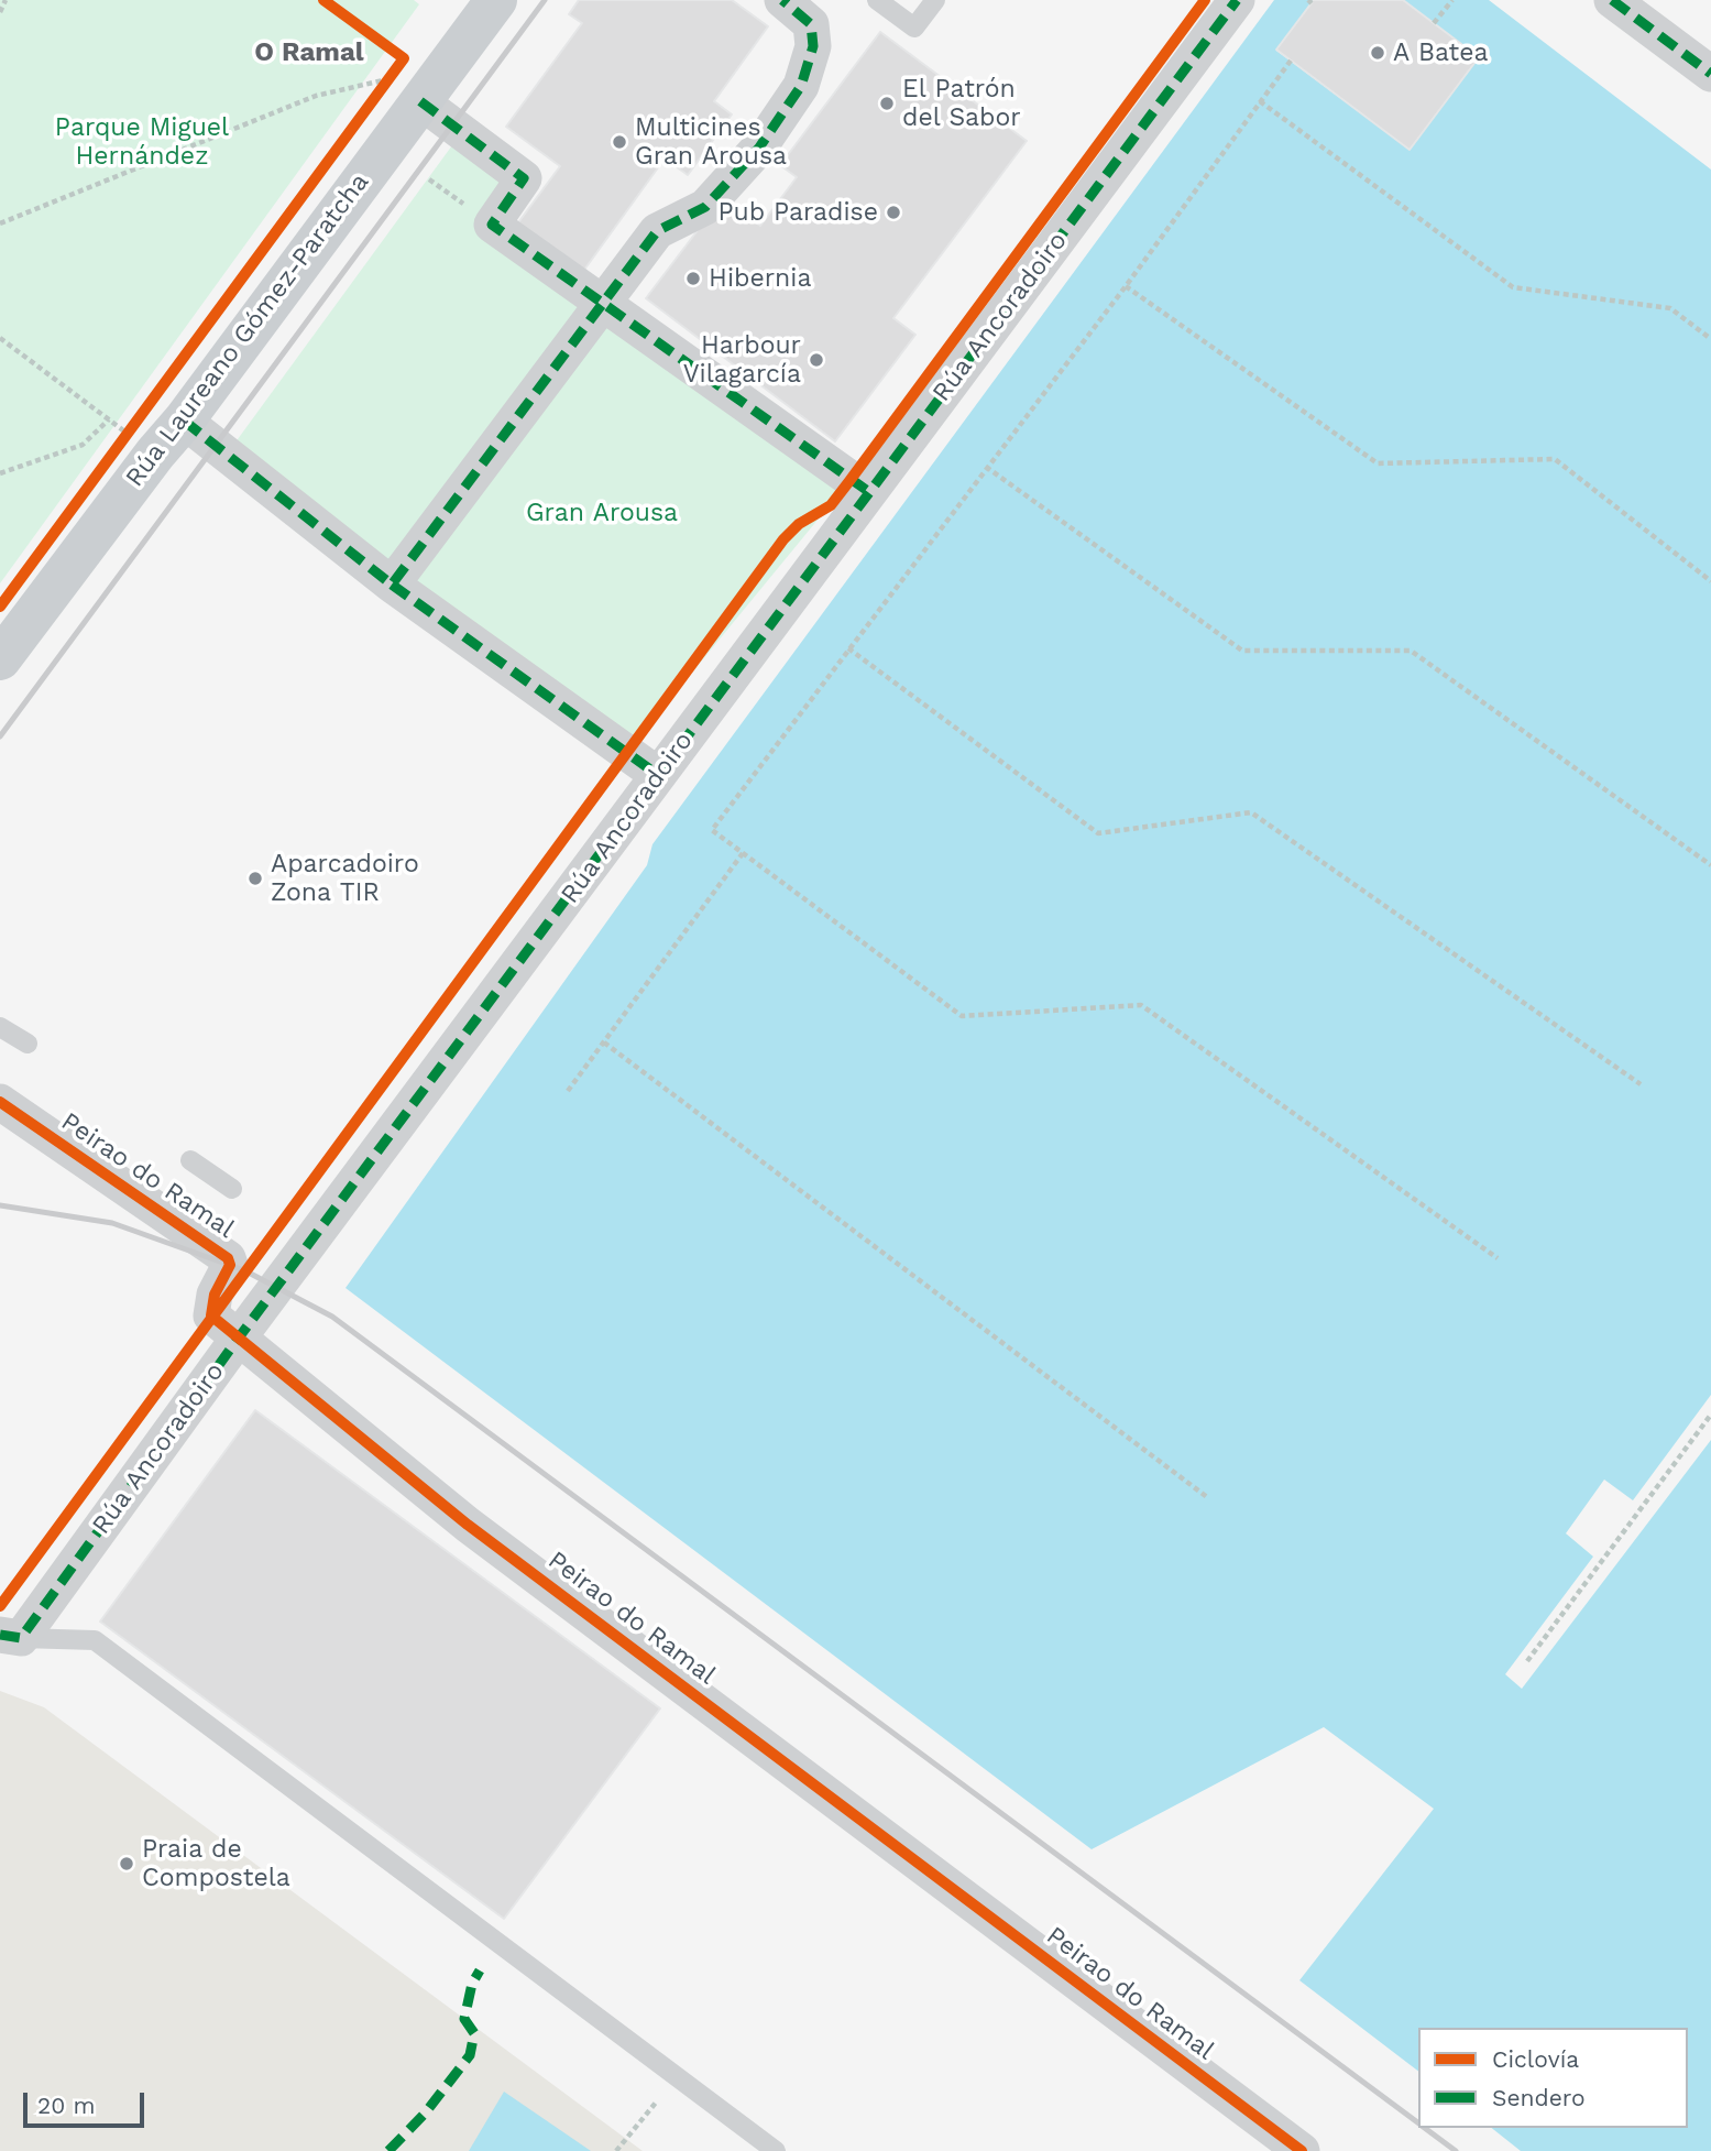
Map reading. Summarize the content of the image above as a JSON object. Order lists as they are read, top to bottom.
{
  "streets": {
    "main road": ["Rúa Laureano Gómez-Paratcha"],
    "street": ["Rúa Ancoradoiro", "Peirao do Ramal"]
  },
  "crossings": [
    ["Rúa Ancoradoiro", "Peirao do Ramal"]
  ],
  "districts": ["O Ramal"],
  "parks": ["Parque Miguel Hernández", "Gran Arousa"],
  "places": [
    "A Batea",
    "El Patrón del Sabor",
    "Multicines Gran Arousa",
    "Pub Paradise",
    "Hibernia",
    "Harbour Vilagarcía",
    "Aparcadoiro Zona TIR",
    "Praia de Compostela"
  ],
  "legend": ["Ciclovía", "Sendero"],
  "scale_bar": "20 m"
}
